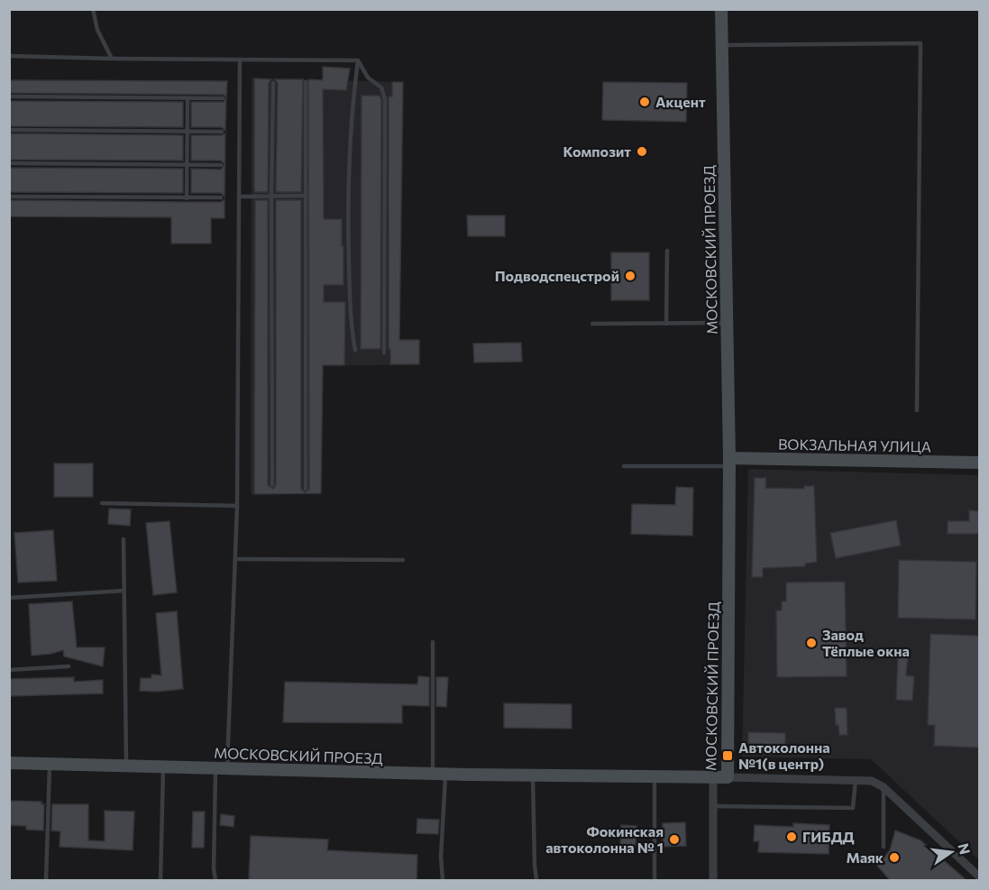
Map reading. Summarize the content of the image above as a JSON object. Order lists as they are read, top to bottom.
{
  "streets": {
    "street": ["МОСКОВСКИЙ ПРОЕЗД", "ВОКЗАЛЬНАЯ УЛИЦА"]
  },
  "crossings": [
    ["МОСКОВСКИЙ ПРОЕЗД", "ВОКЗАЛЬНАЯ УЛИЦА"]
  ],
  "places": {
    "other": [
      "Акцент",
      "Композит",
      "Подводспецстрой",
      "Завод Тёплые окна",
      "ГИБДД",
      "Фокинская автоколонна № 1",
      "Маяк"
    ],
    "transit": ["Автоколонна №1(в центр)"]
  },
  "north": "right"
}
